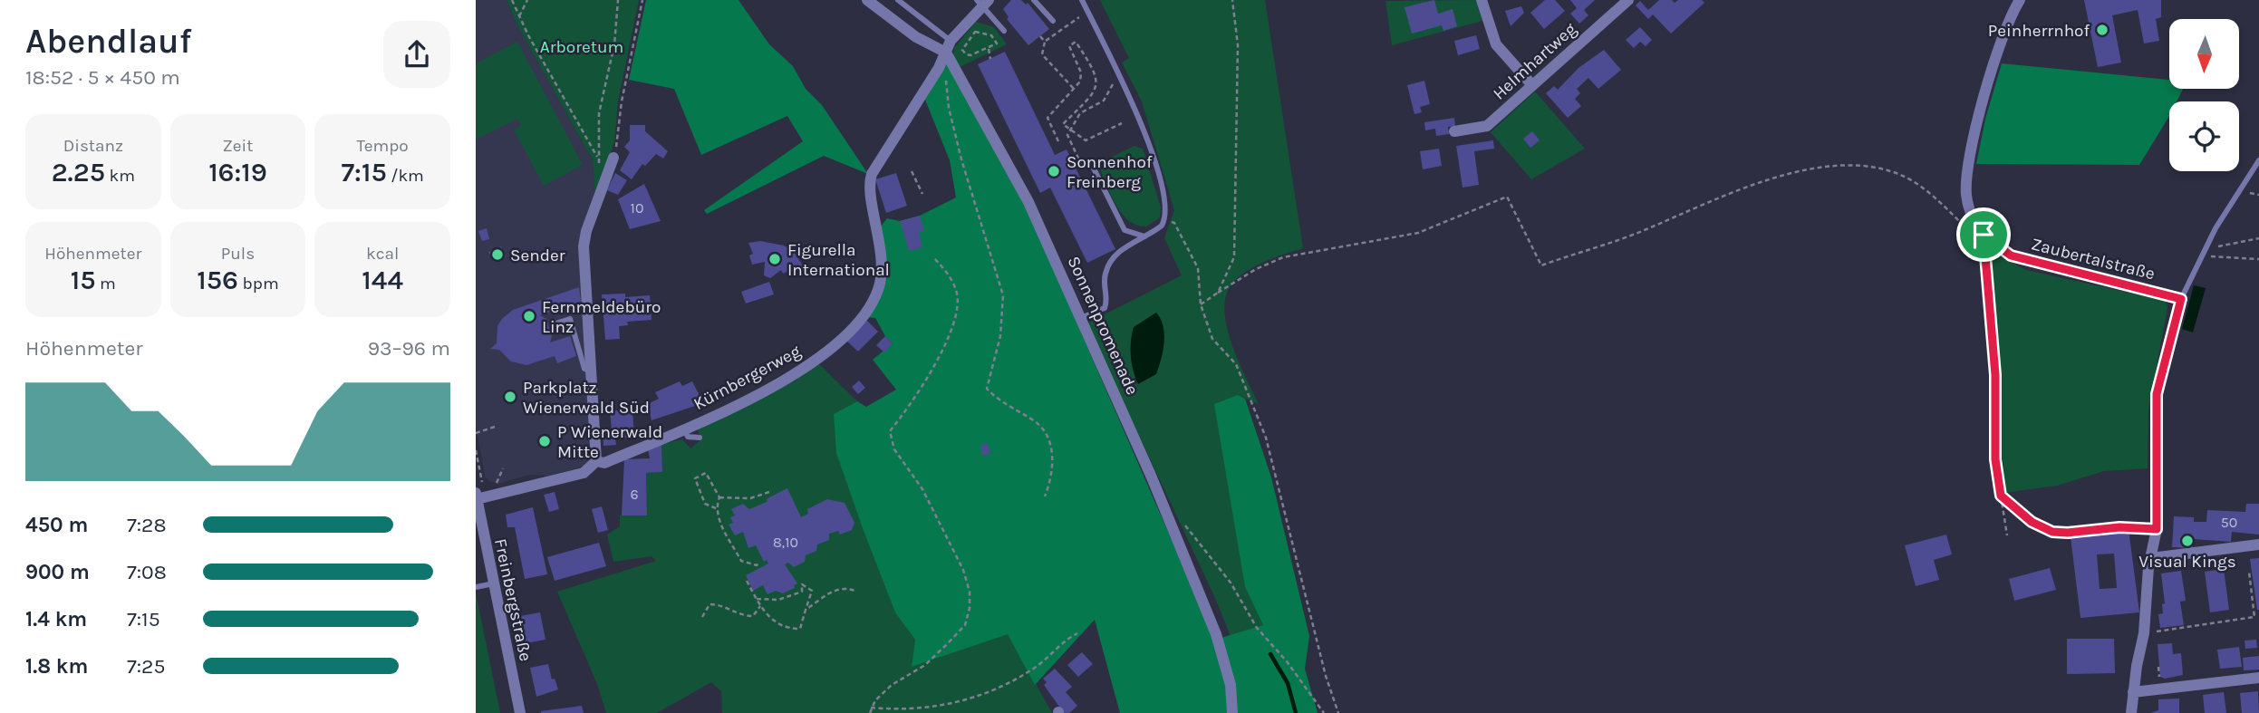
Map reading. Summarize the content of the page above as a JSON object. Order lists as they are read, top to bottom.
{
  "streets": {
    "street": [
      "Helmhartweg",
      "Zaubertalstraße",
      "Sonnenpromenade",
      "Kürnbergerweg",
      "Freinbergstraße"
    ]
  },
  "crossings": [
    ["Sonnenpromenade", "Kürnbergerweg"],
    ["Kürnbergerweg", "Freinbergstraße"]
  ],
  "parks": ["Arboretum"],
  "places": [
    "Peinherrnhof",
    "Sonnenhof Freinberg",
    "Sender",
    "Figurella International",
    "Fernmeldebüro Linz",
    "Parkplatz Wienerwald Süd",
    "P Wienerwald Mitte",
    "Visual Kings"
  ],
  "house_numbers": [
    "10",
    "6",
    "50",
    "8,10"
  ],
  "north": "bottom",
  "page": {
    "heading": ["Abendlauf", "18:52 · 5 × 450 m"],
    "stats": [
      ["Distanz", "2.25 km"],
      ["Zeit", "16:19"],
      ["Tempo", "7:15 /km"],
      ["Höhenmeter", "15 m"],
      ["Puls", "156 bpm"],
      ["kcal", "144"]
    ],
    "chart": ["Höhenmeter", "93–96 m"],
    "list": [
      {
        "name": "450 m",
        "note": "7:28"
      },
      {
        "name": "900 m",
        "note": "7:08"
      },
      {
        "name": "1.4 km",
        "note": "7:15"
      },
      {
        "name": "1.8 km",
        "note": "7:25"
      }
    ]
  }
}
